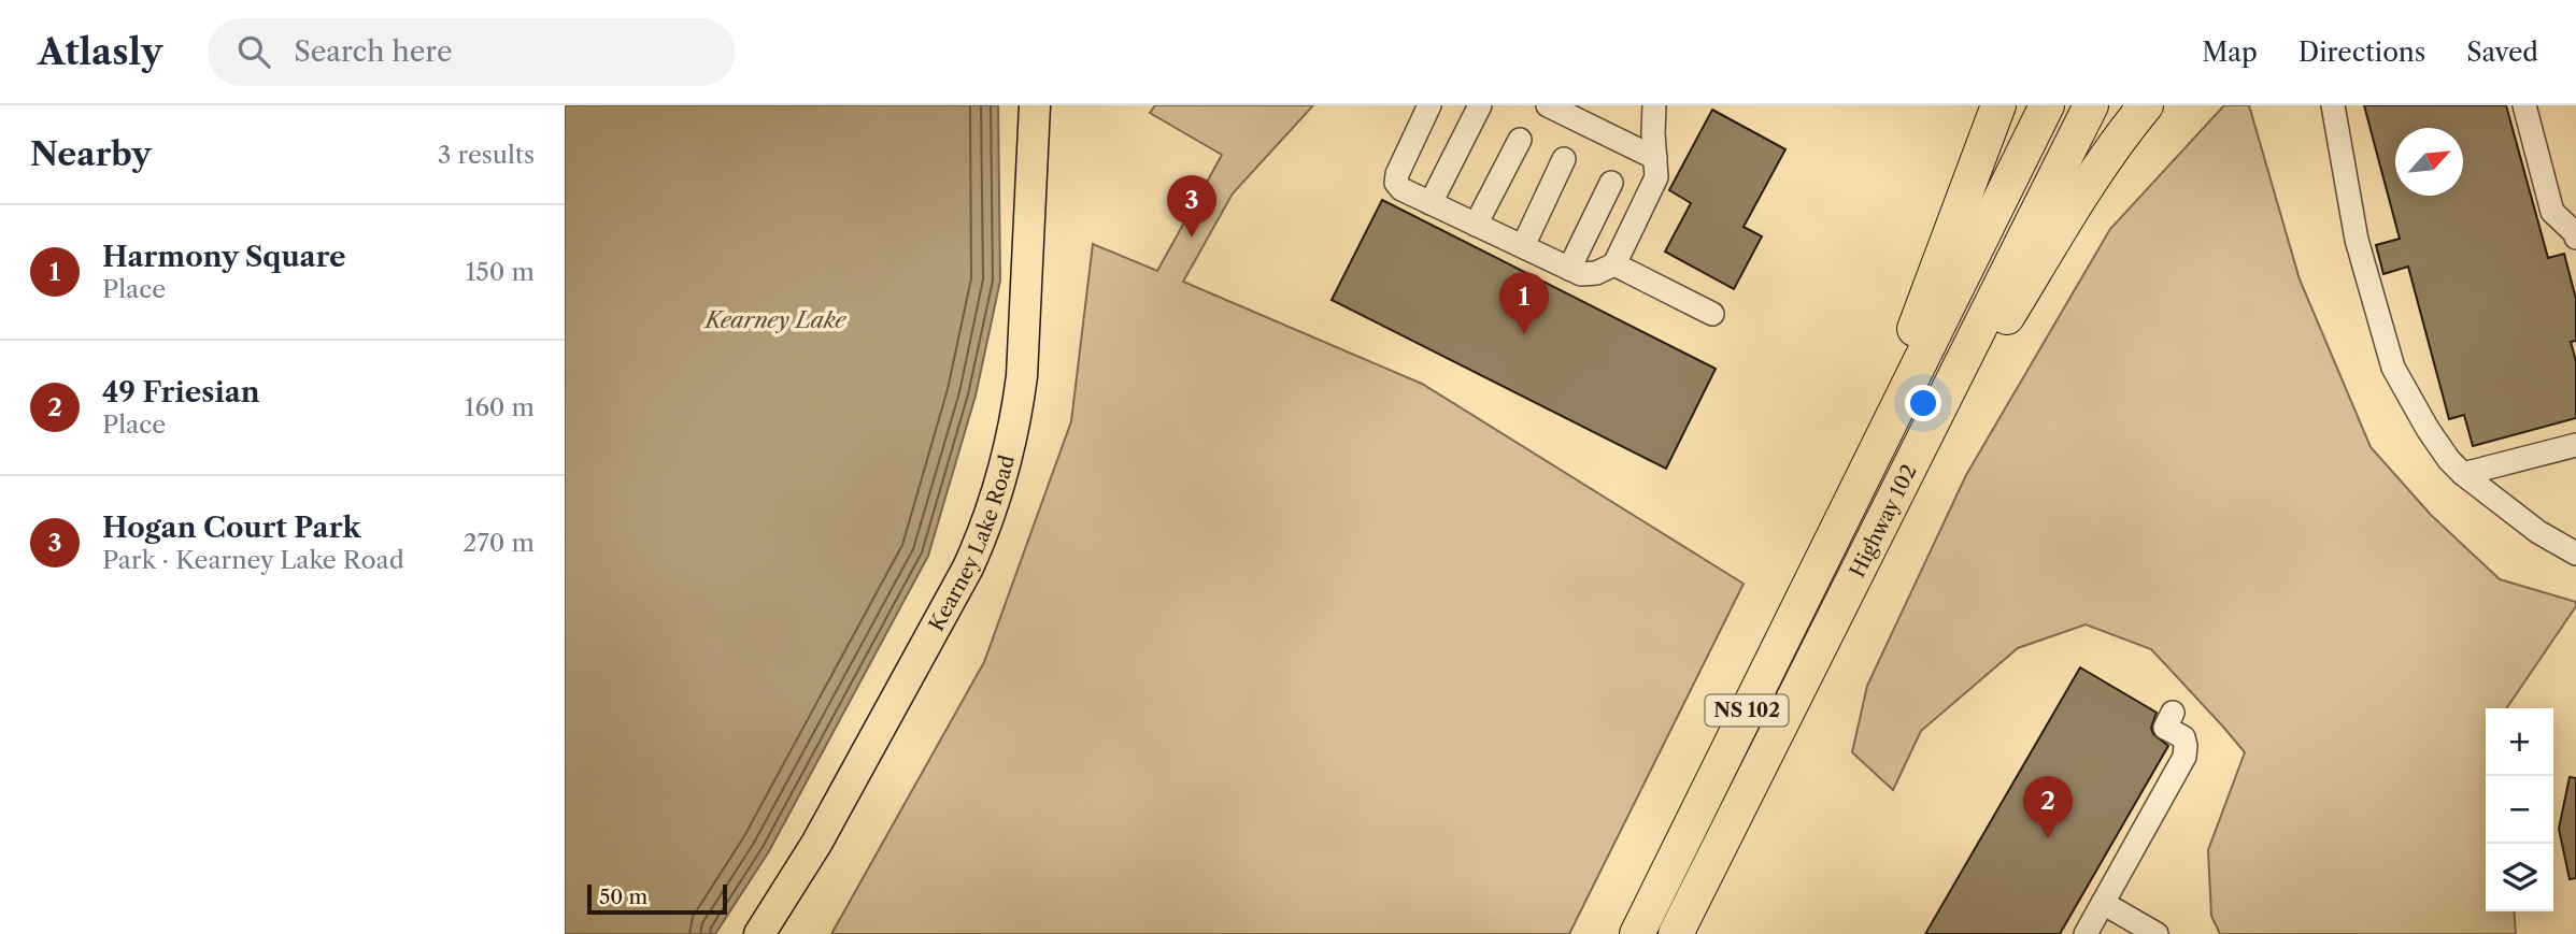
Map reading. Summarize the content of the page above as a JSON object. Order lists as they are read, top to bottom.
{
  "streets": {
    "highway": ["Highway 102", "NS 102"],
    "main road": ["Kearney Lake Road"]
  },
  "water": ["Kearney Lake"],
  "scale_bar": "50 m",
  "north": "top right",
  "page": {
    "header": "Atlasly",
    "search": "Search here",
    "nav": ["Map", "Directions", "Saved"],
    "heading": ["Nearby", "3 results"],
    "pins": ["3", "1", "2"],
    "list": [
      {
        "mark": "1",
        "name": "Harmony Square",
        "note": "Place",
        "value": "150 m"
      },
      {
        "mark": "2",
        "name": "49 Friesian",
        "note": "Place",
        "value": "160 m"
      },
      {
        "mark": "3",
        "name": "Hogan Court Park",
        "note": "Park · Kearney Lake Road",
        "value": "270 m"
      }
    ],
    "map_buttons": ["+", "−"],
    "scale": "50 m"
  }
}
